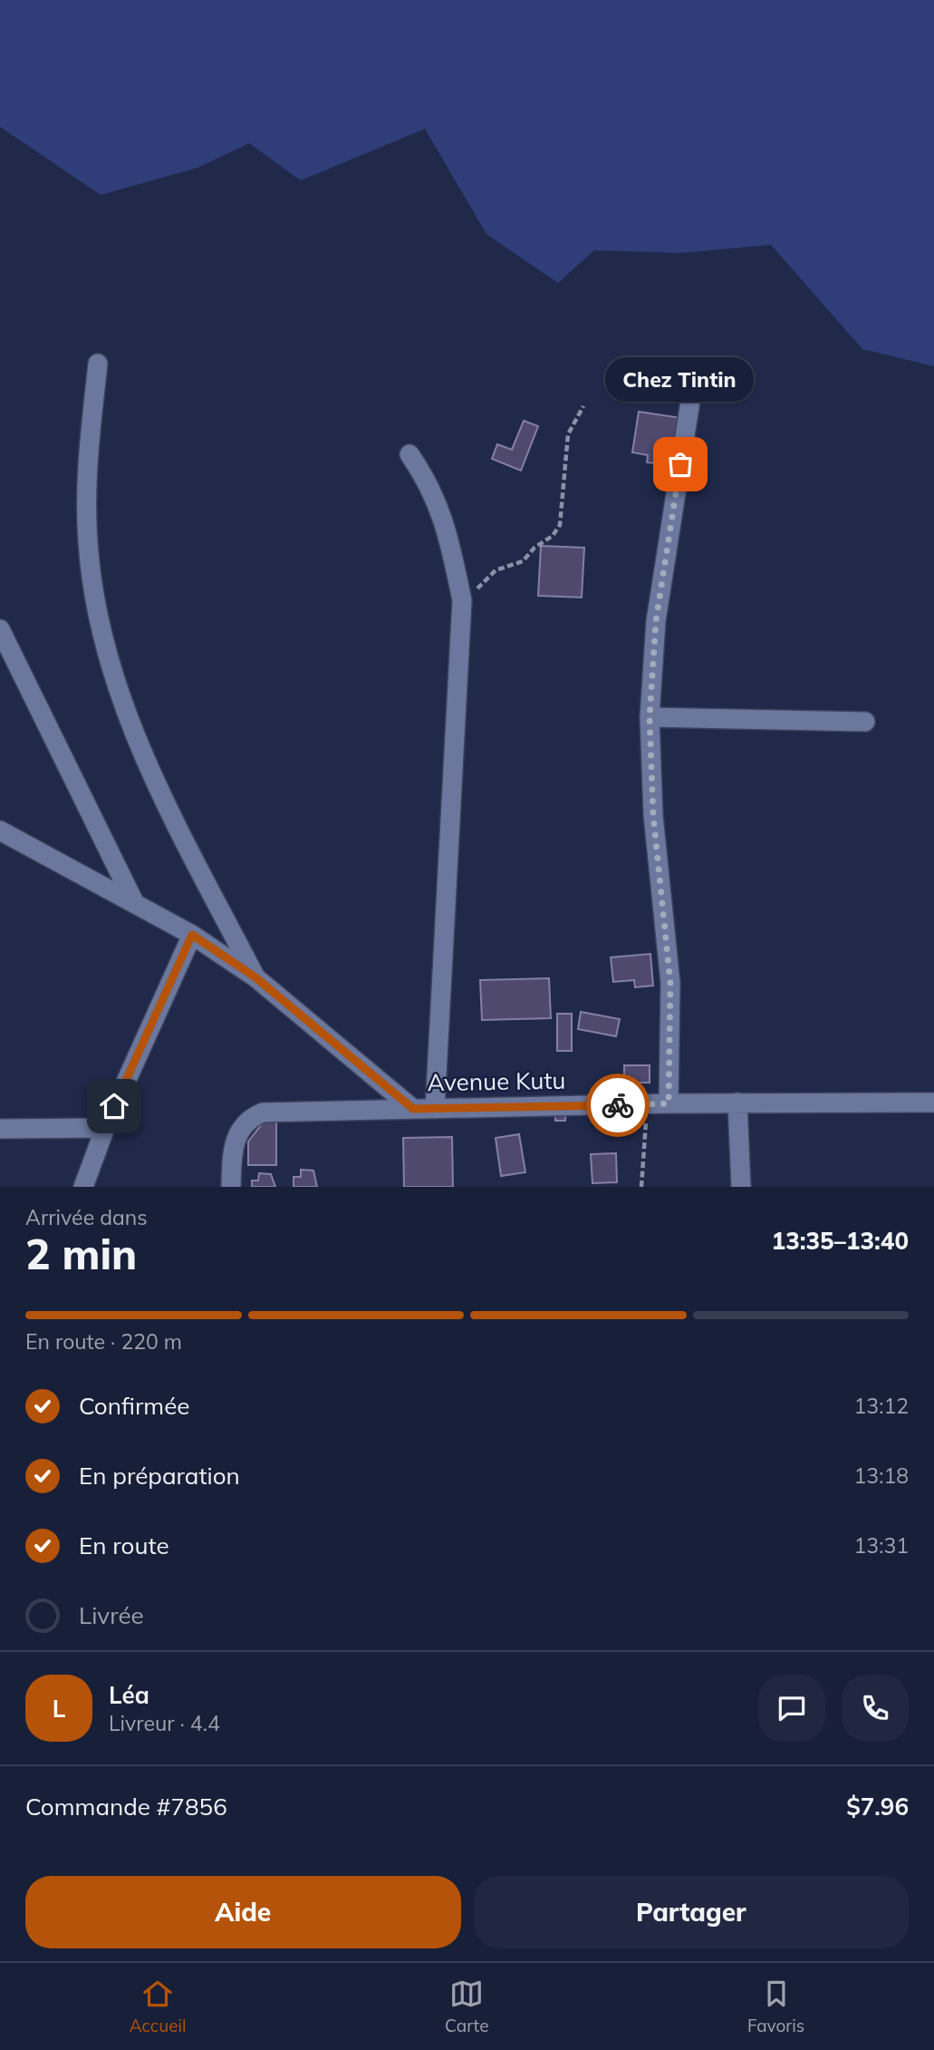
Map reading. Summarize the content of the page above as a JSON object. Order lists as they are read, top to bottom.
{
  "streets": {
    "street": ["Avenue Kutu"]
  },
  "places": ["Chez Tintin"],
  "page": {
    "bubble": "Chez Tintin",
    "heading": ["2 min", "Arrivée dans", "13:35–13:40"],
    "panel": [
      "Léa",
      "Livreur · 4.4",
      "Commande #7856",
      "$7.96"
    ],
    "bar": "En route · 220 m",
    "list": [
      ["Confirmée", "13:12"],
      ["En préparation", "13:18"],
      ["En route", "13:31"],
      "Livrée"
    ],
    "round": "L",
    "buttons": ["Aide", "Partager"],
    "tabs": ["Accueil", "Carte", "Favoris"]
  }
}
